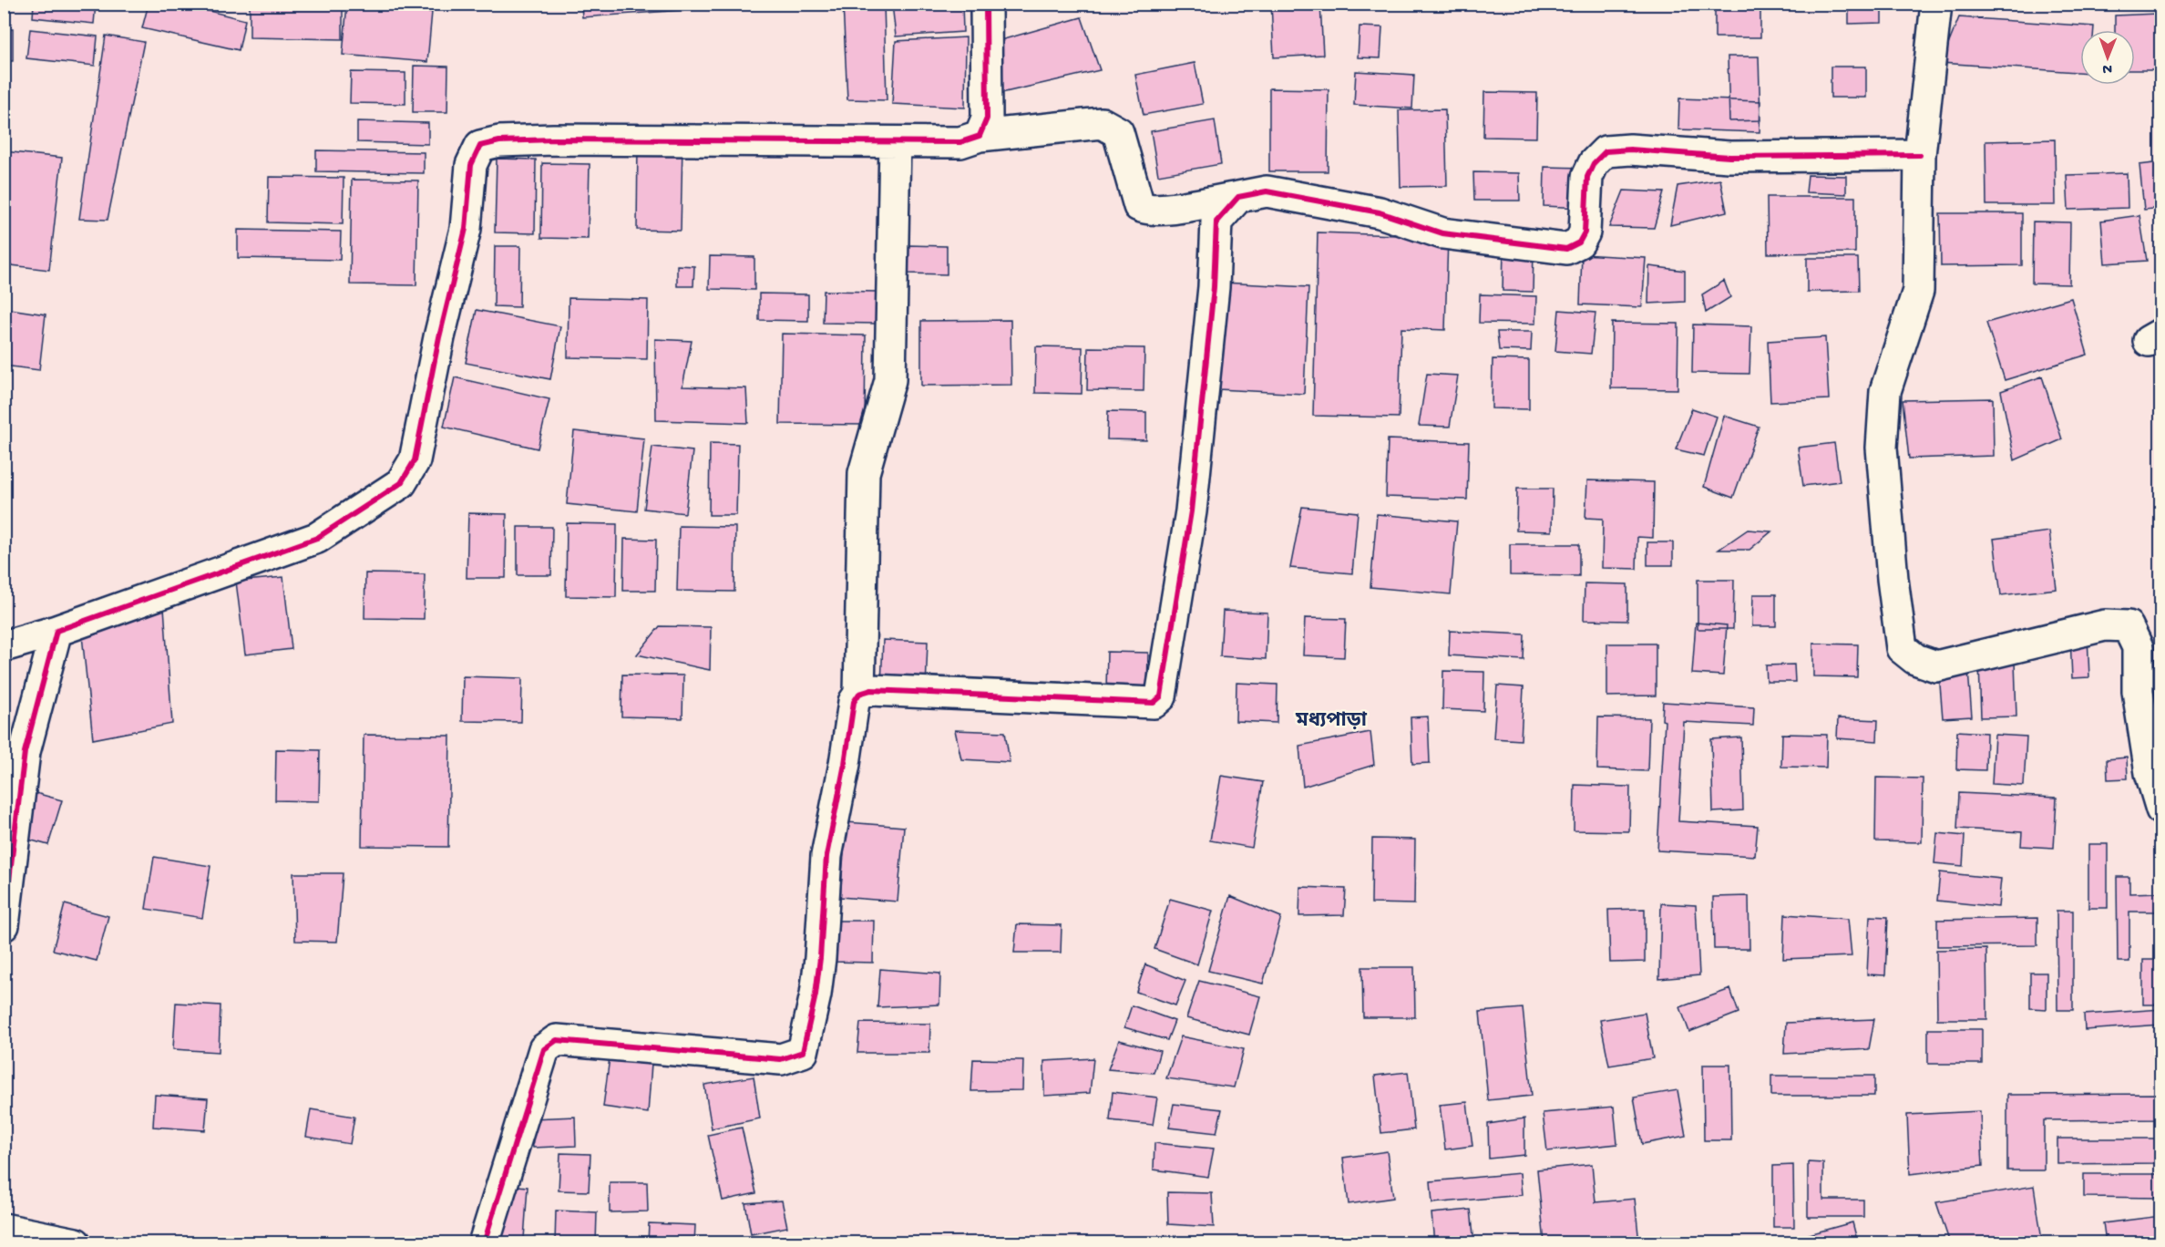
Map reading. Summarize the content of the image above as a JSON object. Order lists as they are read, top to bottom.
{
  "districts": ["মধ্যপাড়া"],
  "north": "bottom"
}
